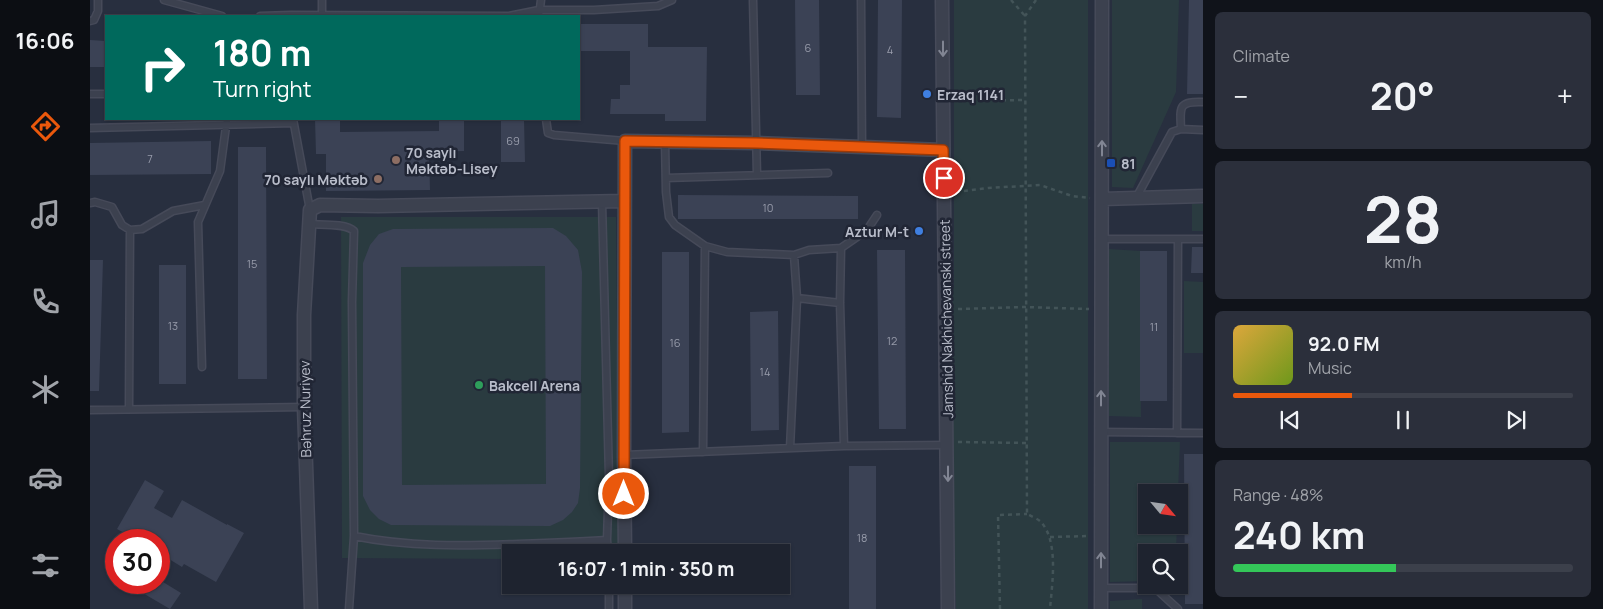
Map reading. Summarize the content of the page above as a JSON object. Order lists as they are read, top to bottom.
{
  "streets": {
    "street": ["Jamshid Nakhichevanski street", "Bəhruz Nuriyev"]
  },
  "one_way": ["Jamshid Nakhichevanski street"],
  "places": {
    "other": [
      "Erzaq 1141",
      "70 saylı Məktəb-Lisey",
      "70 saylı Məktəb",
      "Aztur M-t",
      "Bakcell Arena"
    ],
    "transit": ["81"]
  },
  "house_numbers": [
    "6",
    "4",
    "69",
    "7",
    "10",
    "15",
    "13",
    "11",
    "12",
    "16",
    "14",
    "18"
  ],
  "north": "bottom right",
  "page": {
    "tabs": "16:06",
    "tile": [
      "Climate",
      ["28", "km/h"],
      ["Range · 48%", "240 km"]
    ],
    "turn": ["180 m", "Turn right"],
    "heat": ["−", "20°", "+"],
    "song": ["92.0 FM", "Music"],
    "limit": "30",
    "trip": "16:07 · 1 min · 350 m"
  }
}
